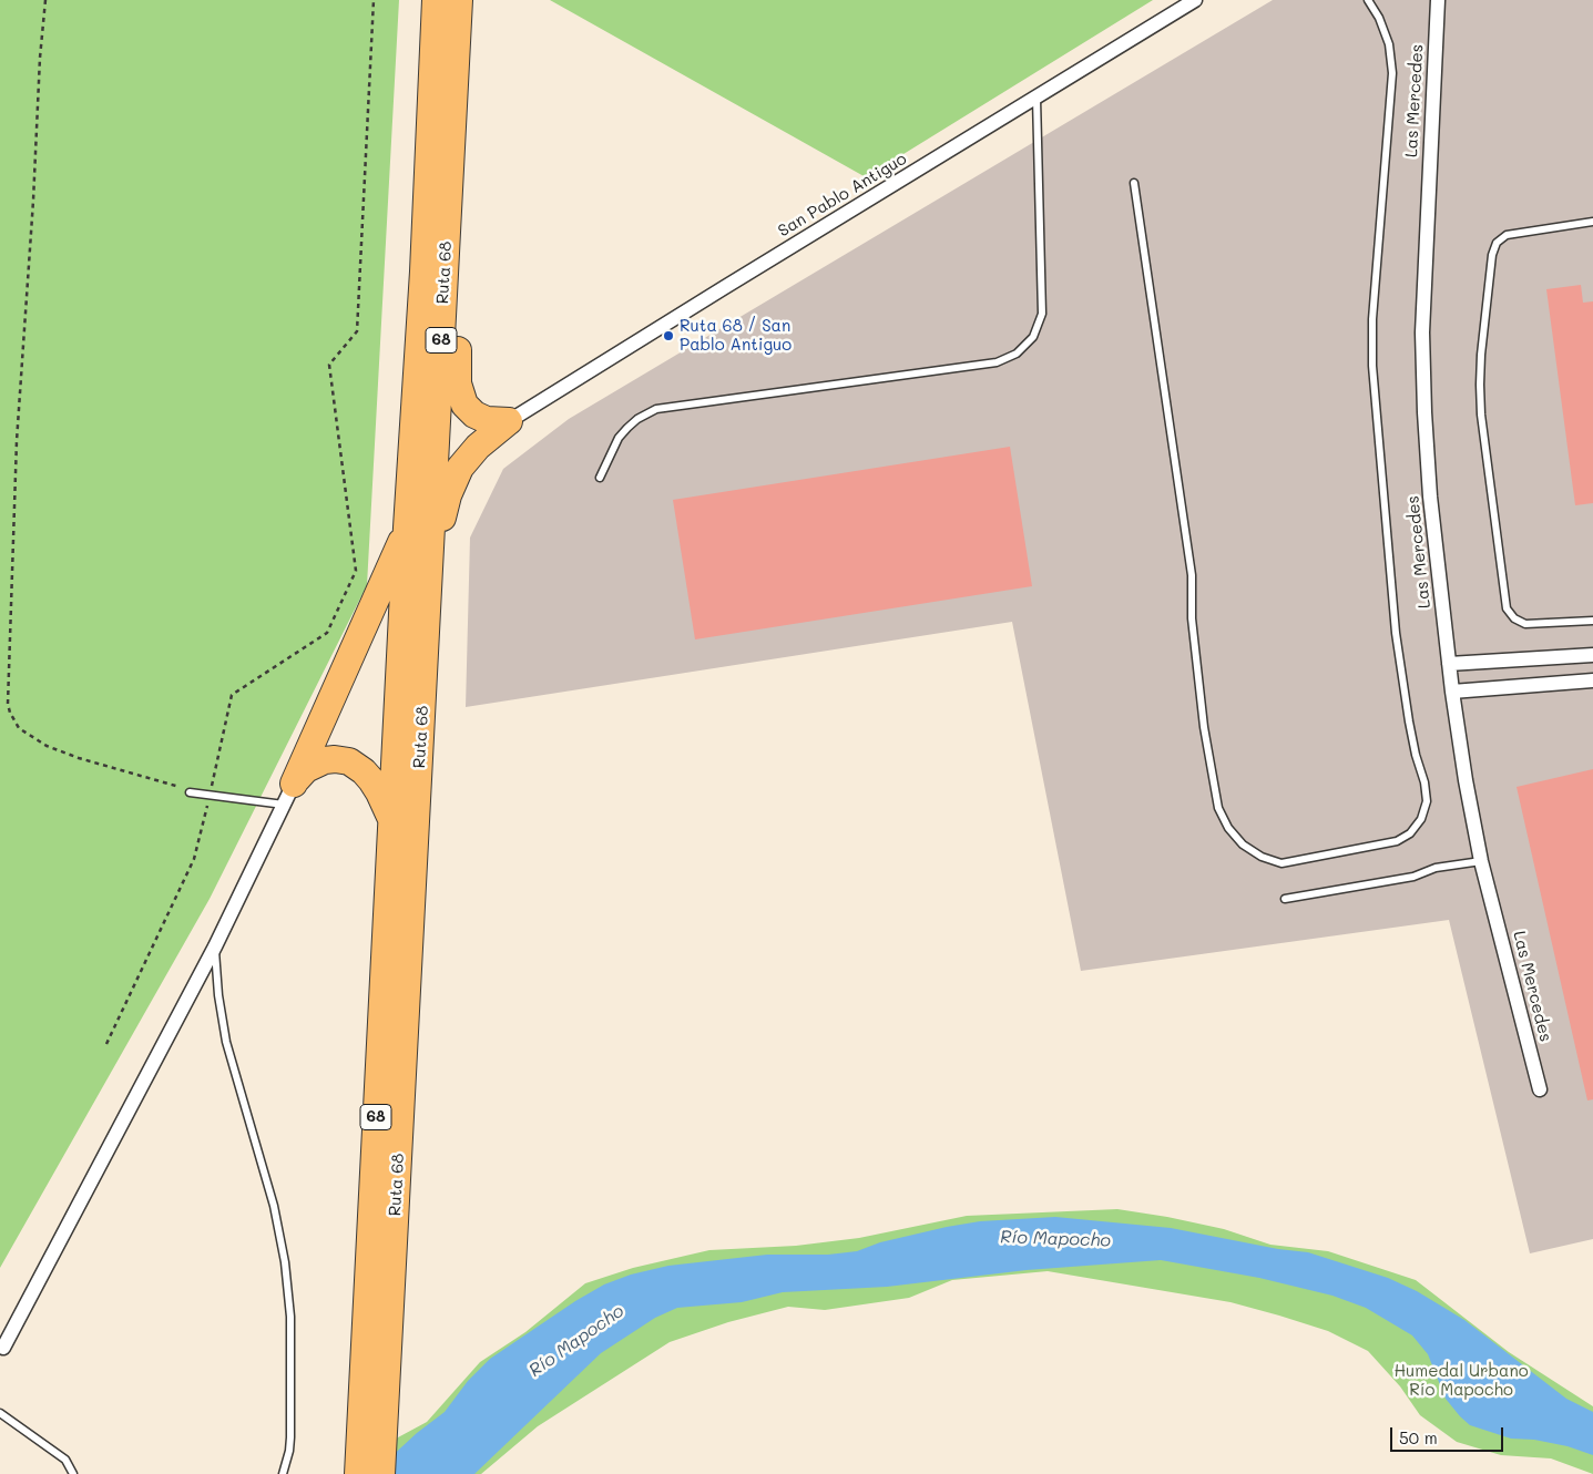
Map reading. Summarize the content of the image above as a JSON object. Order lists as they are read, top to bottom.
{
  "streets": {
    "highway": ["Ruta 68", "68"],
    "street": ["Las Mercedes", "San Pablo Antiguo"]
  },
  "water": ["Río Mapocho"],
  "parks": ["Humedal Urbano Río Mapocho"],
  "places": ["Ruta 68 / San Pablo Antiguo"],
  "scale_bar": "50 m"
}
